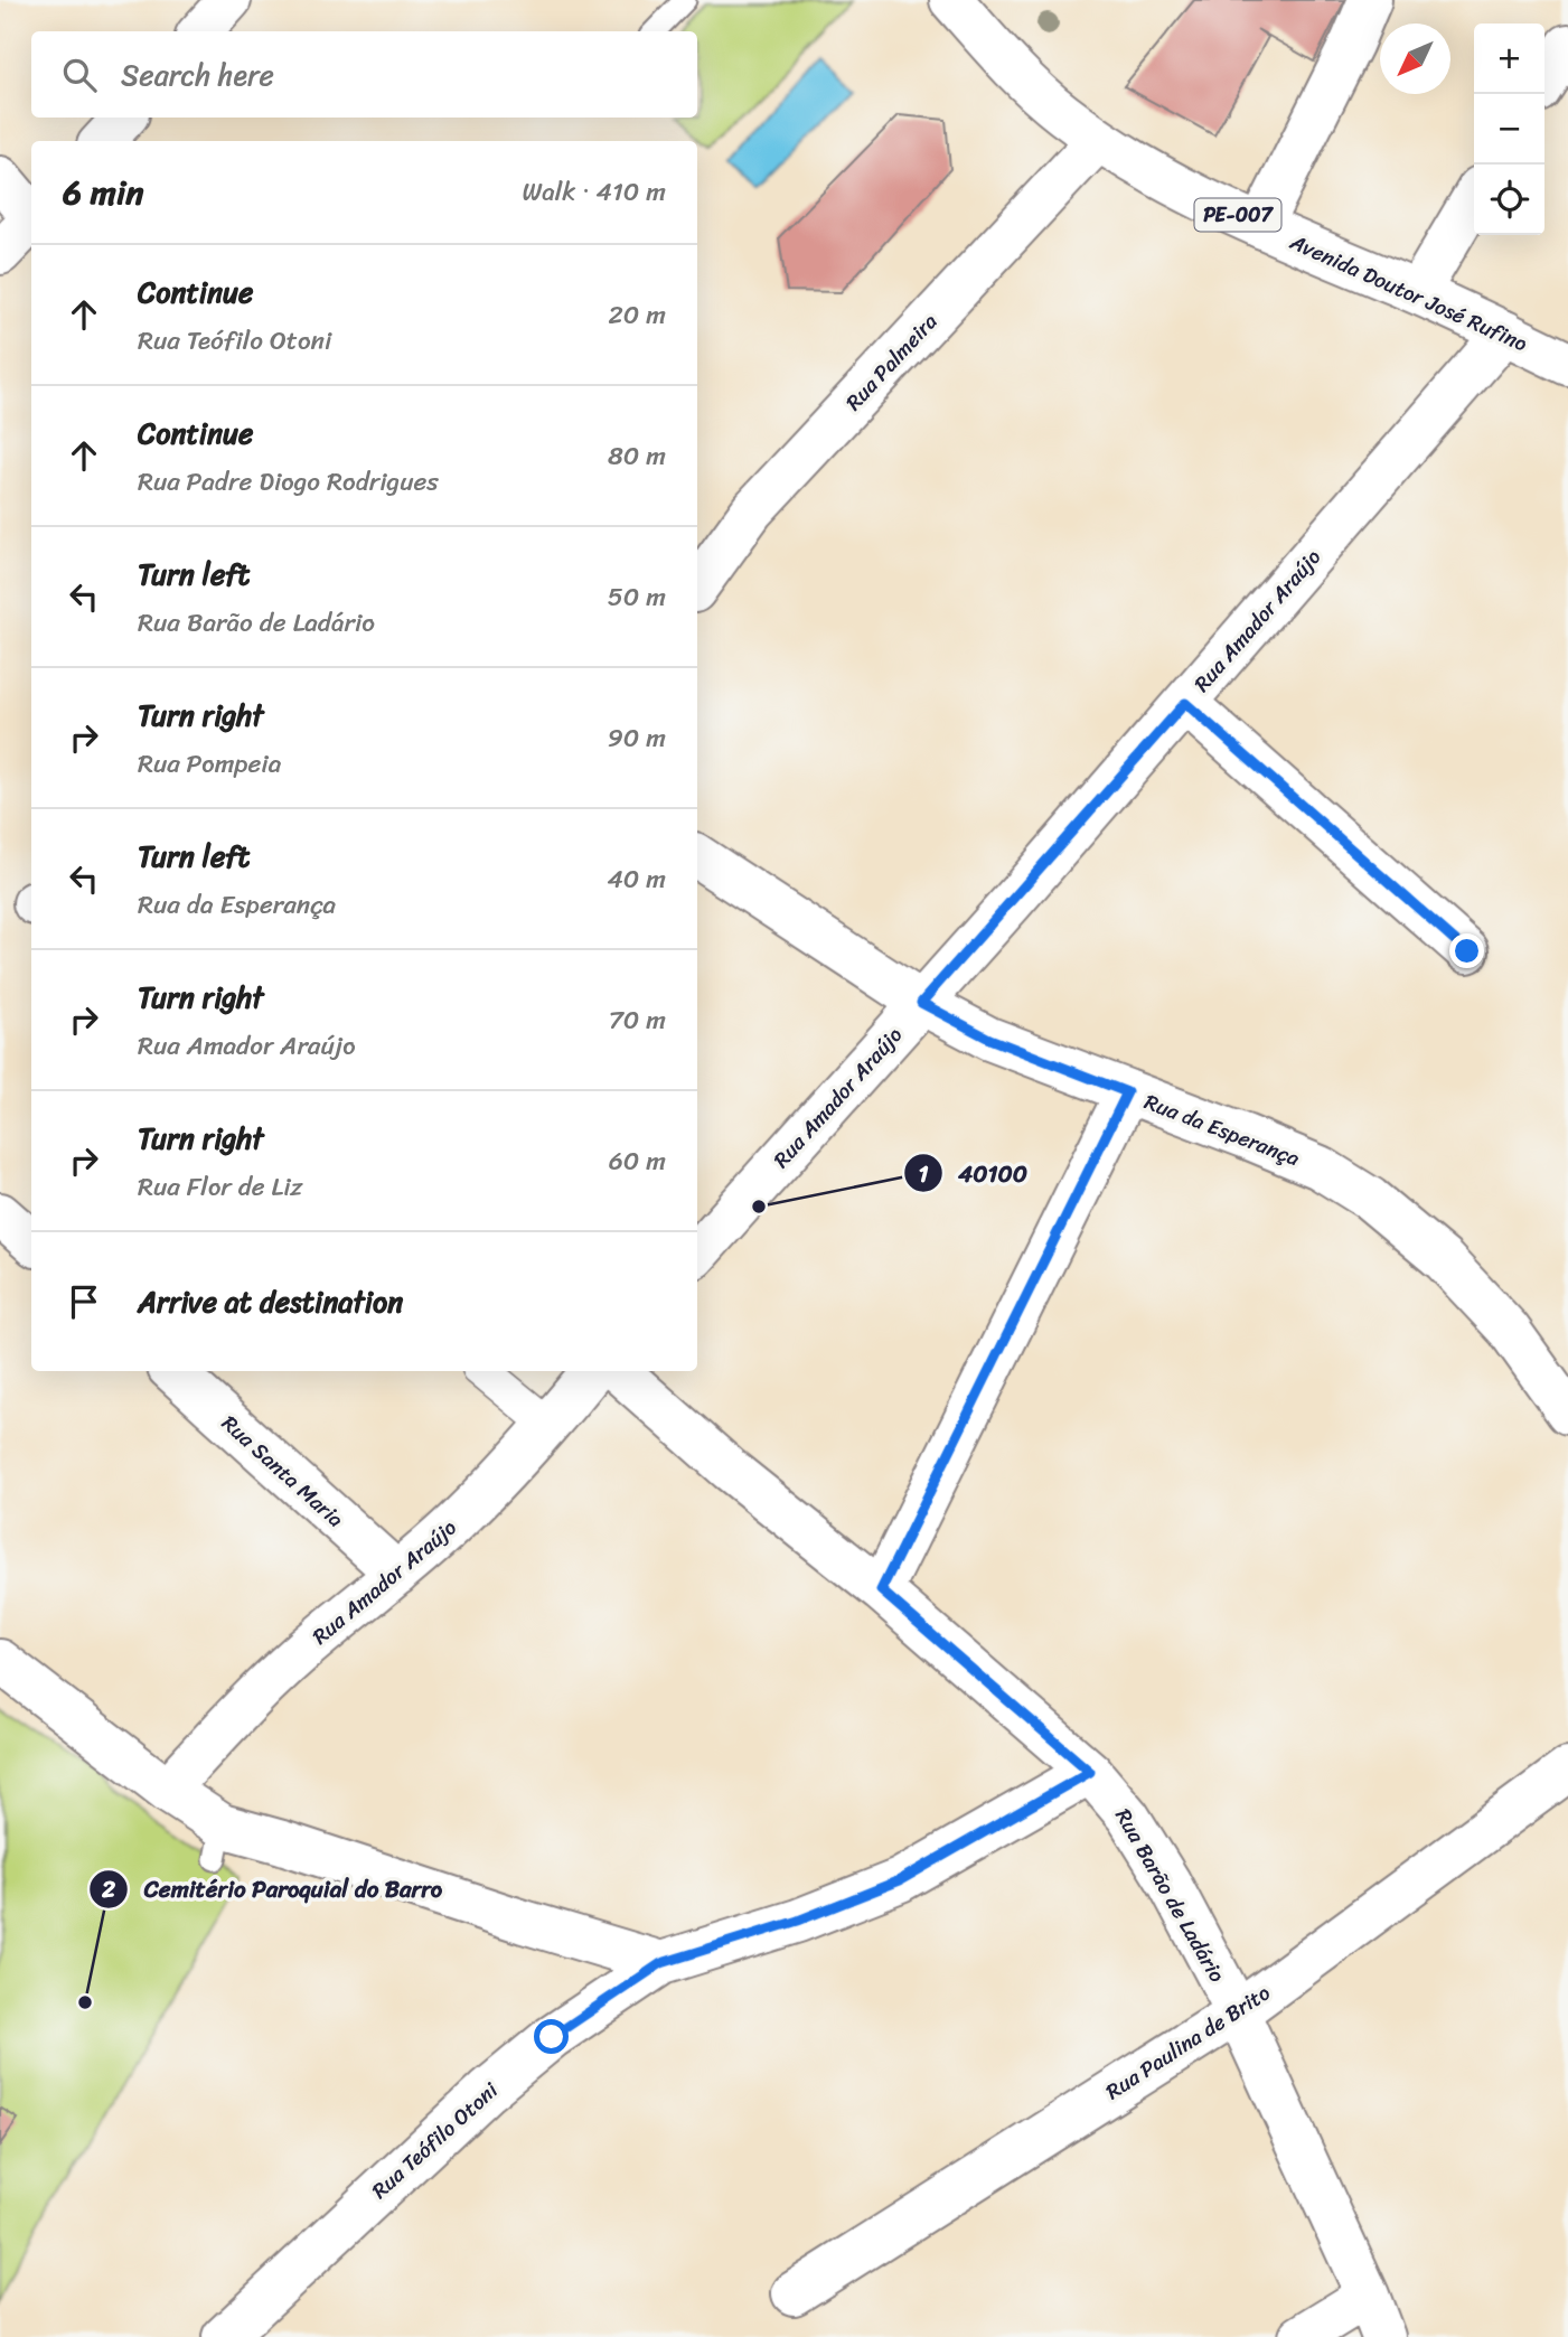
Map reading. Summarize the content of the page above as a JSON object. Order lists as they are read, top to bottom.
{
  "streets": {
    "street": [
      "PE-007",
      "Avenida Doutor José Rufino",
      "Rua Palmeira",
      "Rua Amador Araújo",
      "Rua da Esperança",
      "Rua Santa Maria",
      "Rua Barão de Ladário",
      "Rua Paulina de Brito",
      "Rua Teófilo Otoni"
    ]
  },
  "crossings": [
    ["Avenida Doutor José Rufino", "Rua Palmeira"],
    ["Avenida Doutor José Rufino", "Rua Amador Araújo"],
    ["Rua Amador Araújo", "Rua da Esperança"],
    ["Rua Amador Araújo", "Rua Santa Maria"],
    ["Rua Barão de Ladário", "Rua Paulina de Brito"],
    ["Rua Barão de Ladário", "Rua Teófilo Otoni"]
  ],
  "places": ["40100", "Cemitério Paroquial do Barro"],
  "north": "bottom left",
  "page": {
    "map_buttons": ["+", "−"],
    "search": "Search here",
    "heading": ["6 min", "Walk · 410 m"],
    "list": [
      ["Continue", "Rua Teófilo Otoni", "20 m"],
      ["Continue", "Rua Padre Diogo Rodrigues", "80 m"],
      ["Turn left", "Rua Barão de Ladário", "50 m"],
      ["Turn right", "Rua Pompeia", "90 m"],
      ["Turn left", "Rua da Esperança", "40 m"],
      ["Turn right", "Rua Amador Araújo", "70 m"],
      ["Turn right", "Rua Flor de Liz", "60 m"],
      "Arrive at destination"
    ]
  }
}
